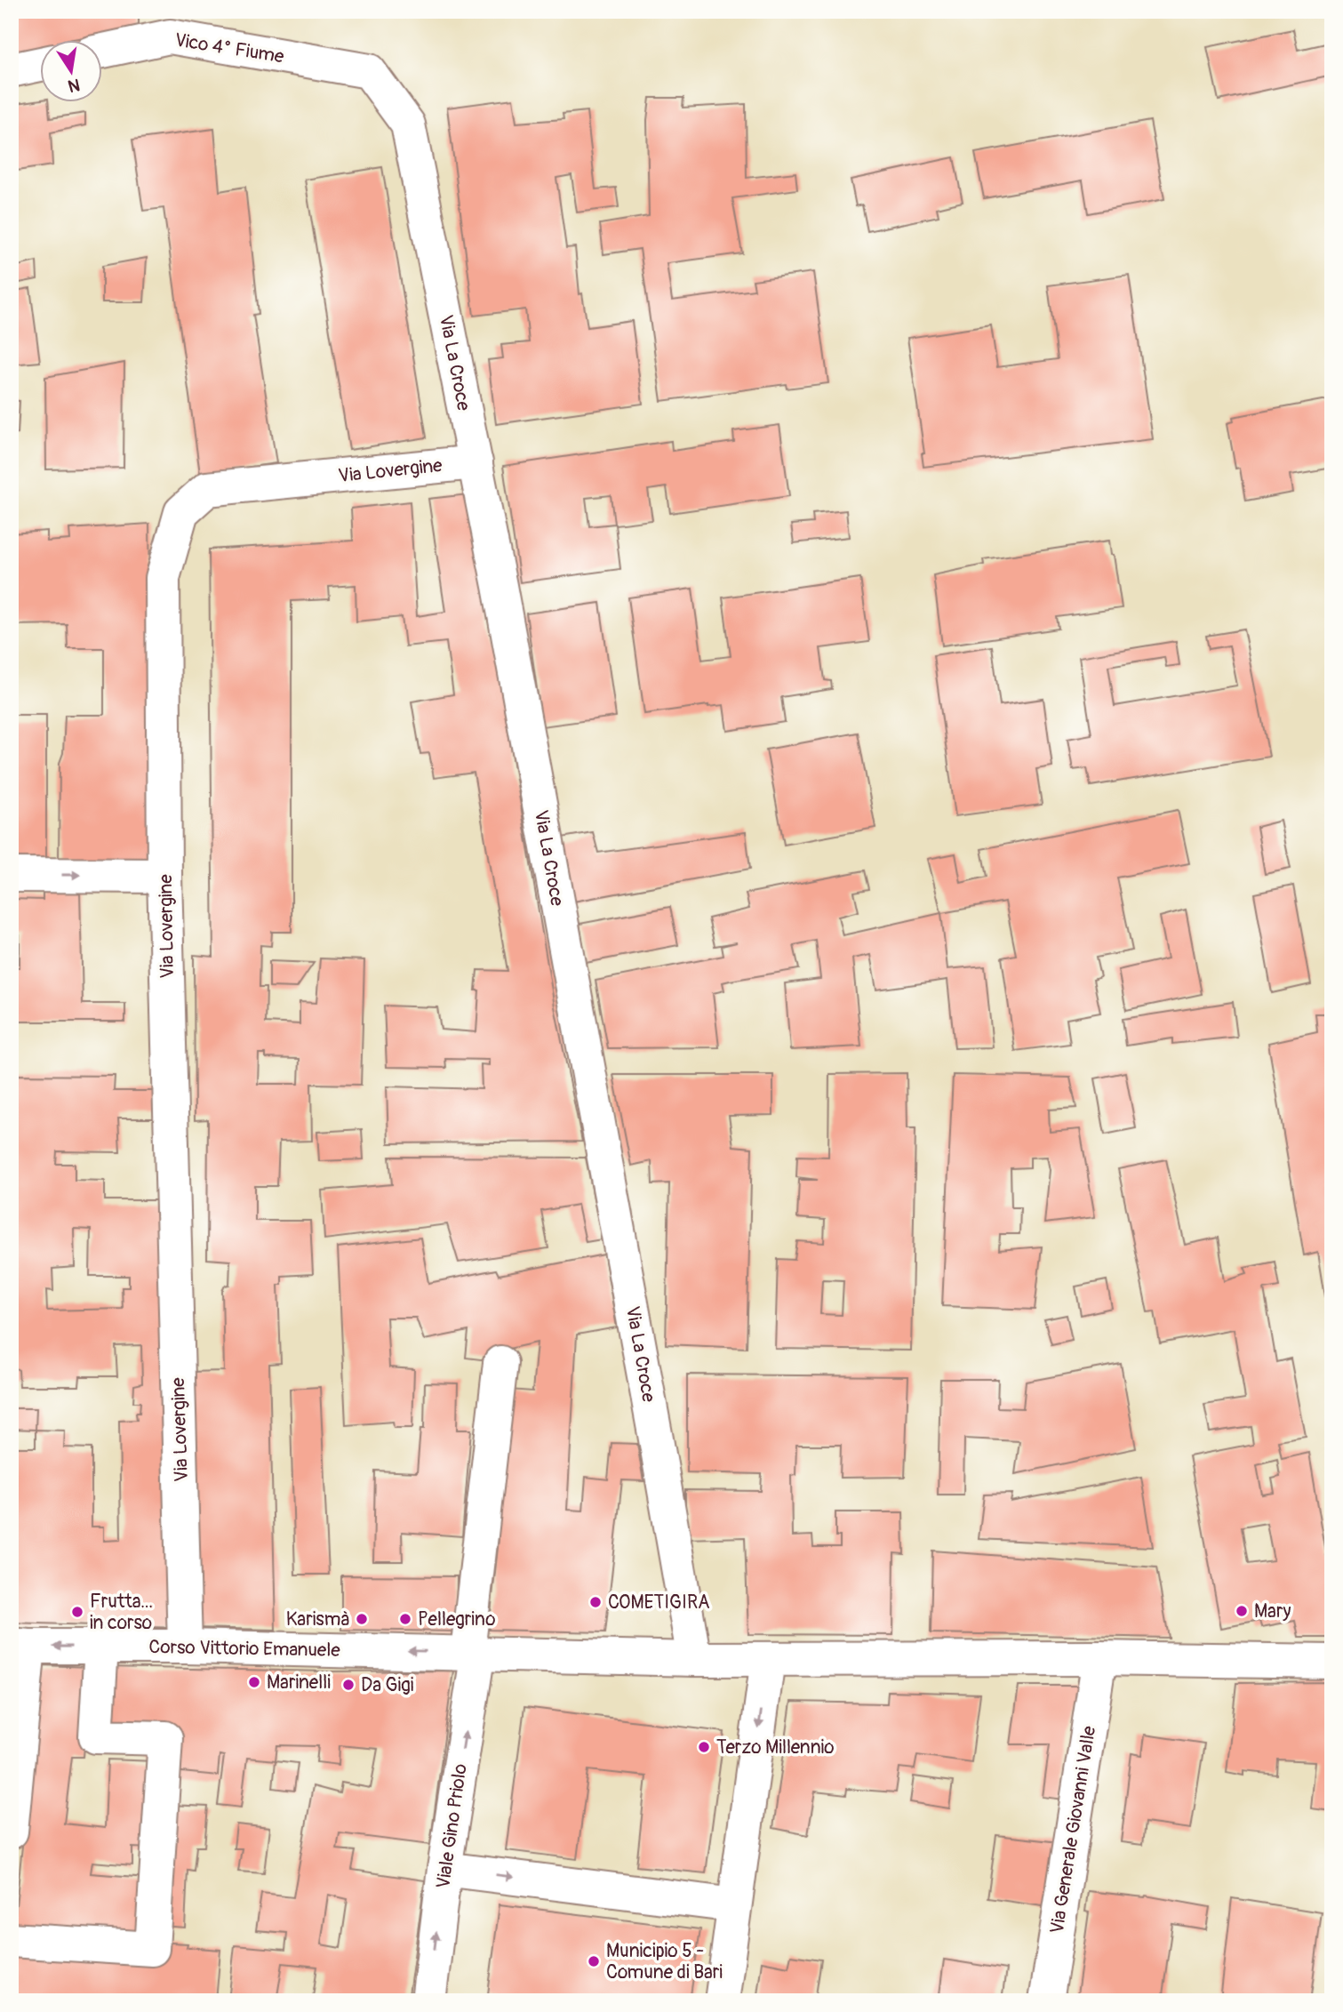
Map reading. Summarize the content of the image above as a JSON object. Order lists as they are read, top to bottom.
{
  "streets": {
    "street": [
      "Vico 4° Fiume",
      "Via La Croce",
      "Via Lovergine",
      "Corso Vittorio Emanuele",
      "Viale Gino Priolo",
      "Via Generale Giovanni Valle"
    ]
  },
  "crossings": [
    ["Vico 4° Fiume", "Via La Croce"],
    ["Via La Croce", "Via Lovergine"],
    ["Via La Croce", "Corso Vittorio Emanuele"],
    ["Via Lovergine", "Corso Vittorio Emanuele"],
    ["Corso Vittorio Emanuele", "Viale Gino Priolo"],
    ["Corso Vittorio Emanuele", "Via Generale Giovanni Valle"]
  ],
  "places": [
    "COMETIGIRA",
    "Mary",
    "Frutta... in corso",
    "Karismà",
    "Pellegrino",
    "Marinelli",
    "Da Gigi",
    "Terzo Millennio",
    "Municipio 5 - Comune di Bari"
  ],
  "north": "bottom"
}
